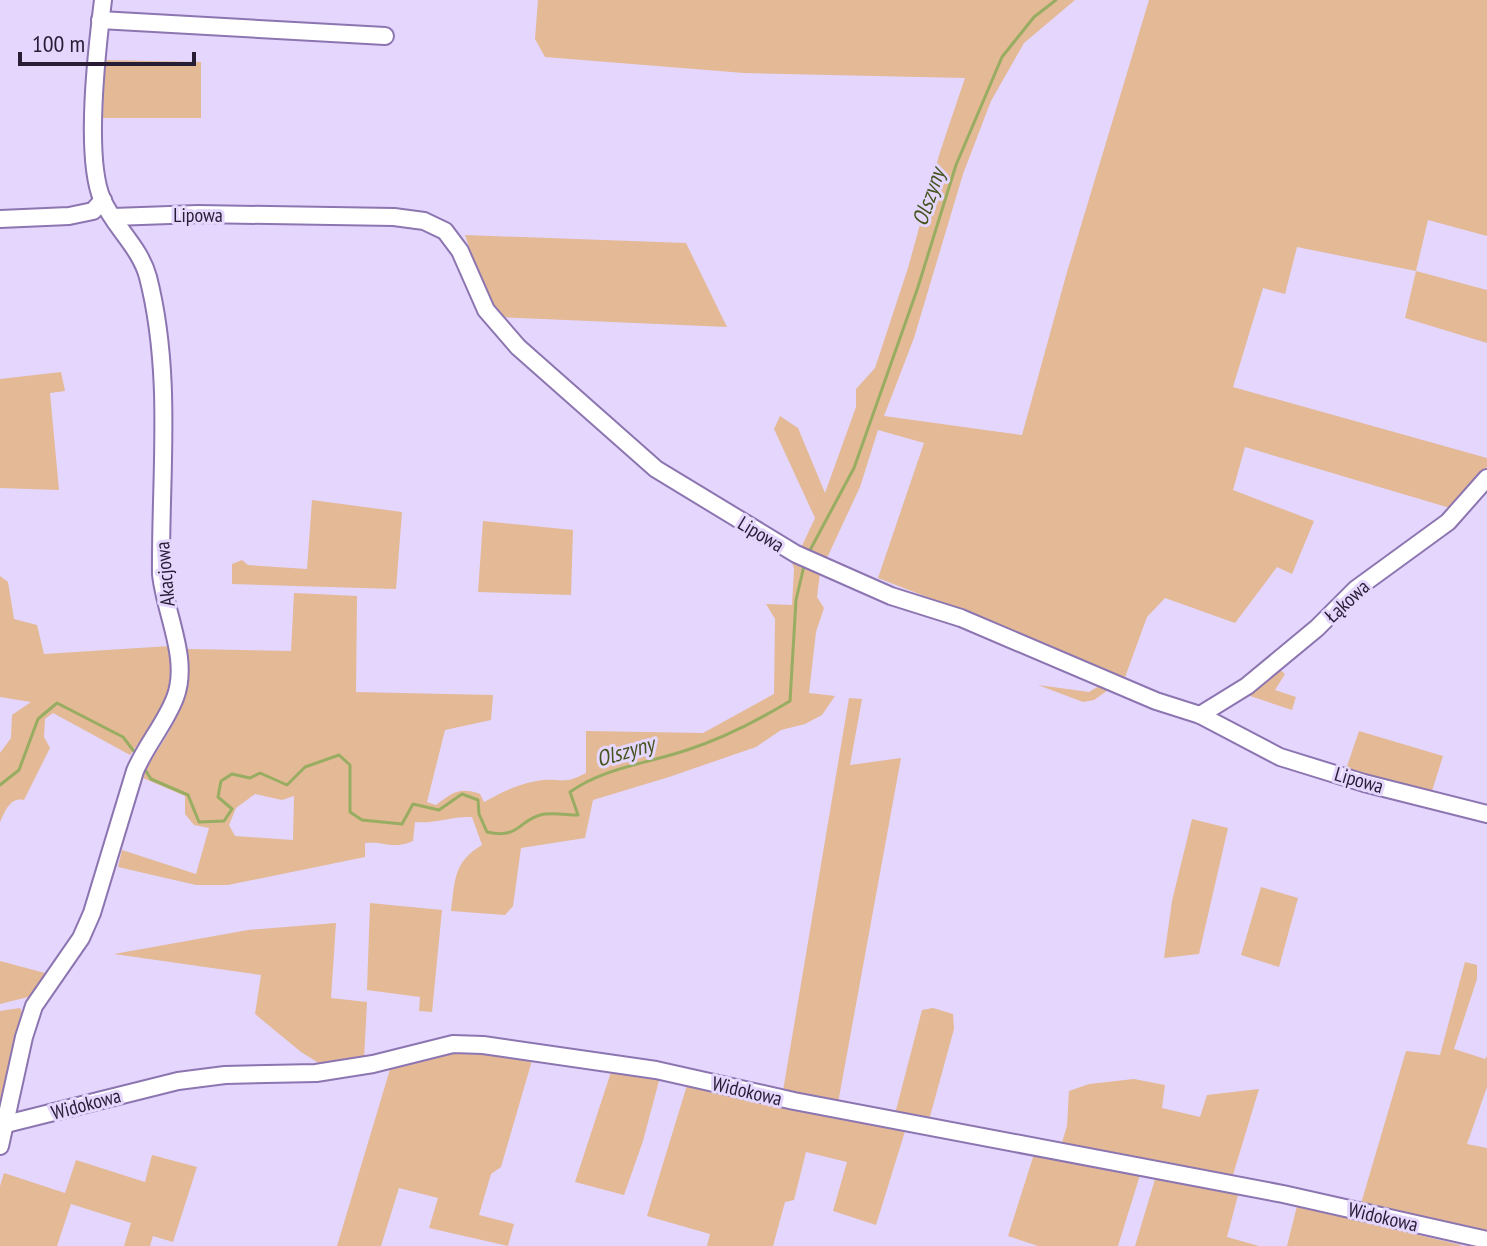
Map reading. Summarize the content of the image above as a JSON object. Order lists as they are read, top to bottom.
{
  "streets": {
    "street": [
      "Lipowa",
      "Akacjowa",
      "Łąkowa",
      "Widokowa"
    ]
  },
  "crossings": [
    ["Lipowa", "Akacjowa"],
    ["Lipowa", "Łąkowa"],
    ["Akacjowa", "Widokowa"]
  ],
  "water": ["Olszyny"],
  "scale_bar": "100 m"
}
